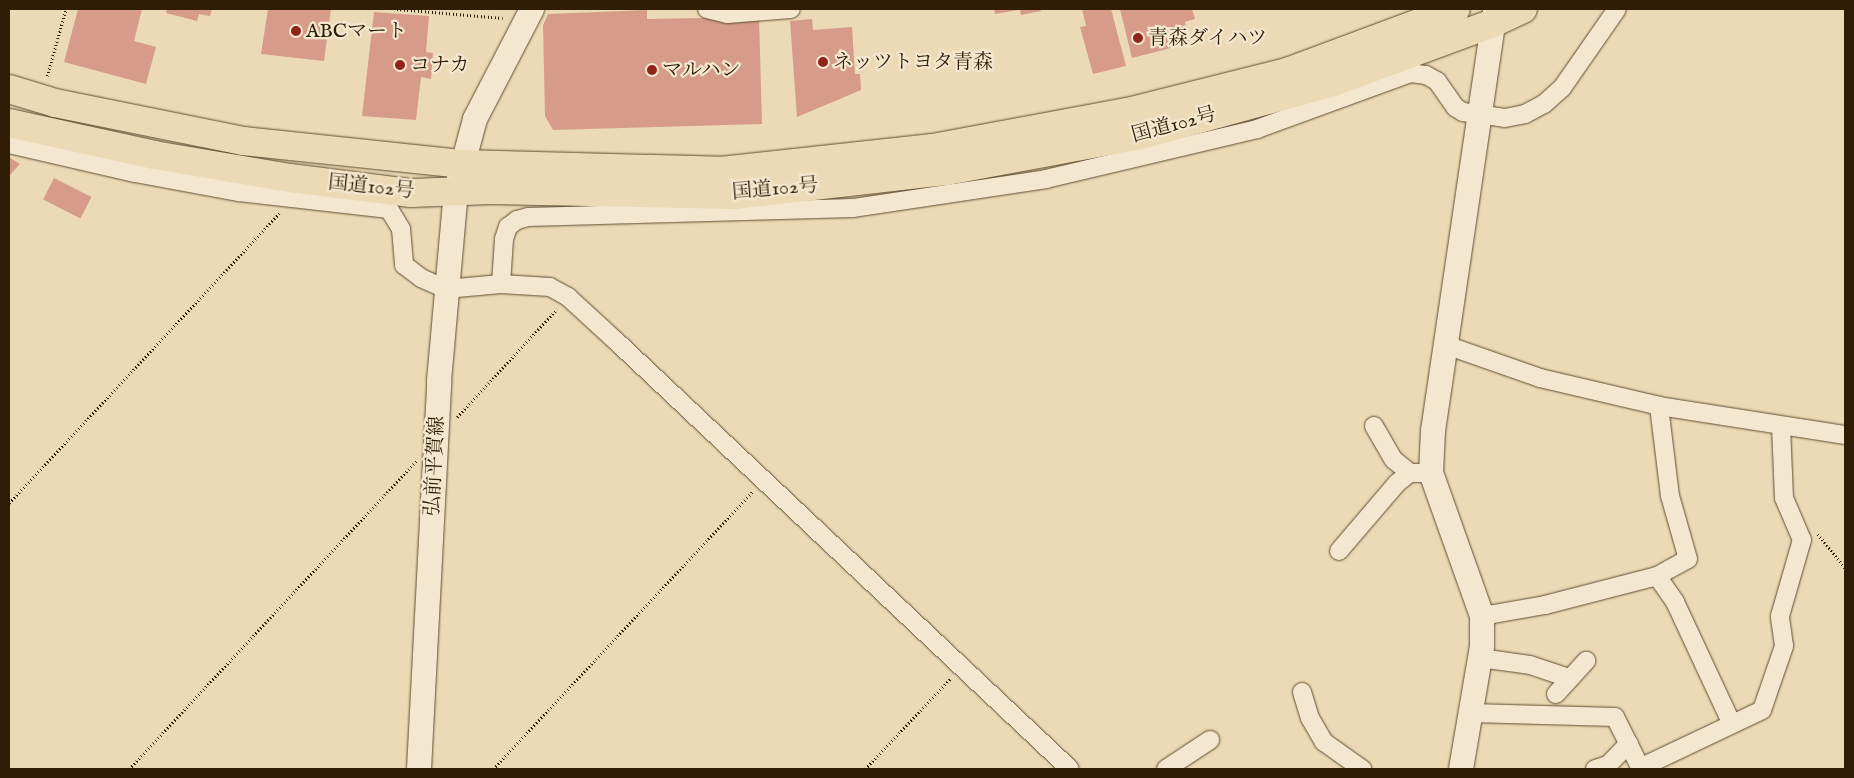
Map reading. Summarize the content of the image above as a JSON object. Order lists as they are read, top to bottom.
{
  "streets": {
    "highway": ["国道102号"],
    "street": ["弘前平賀線"]
  },
  "crossings": [
    ["国道102号", "弘前平賀線"]
  ],
  "places": [
    "ABCマート",
    "青森ダイハツ",
    "ネッツトヨタ青森",
    "コナカ",
    "マルハン"
  ]
}
